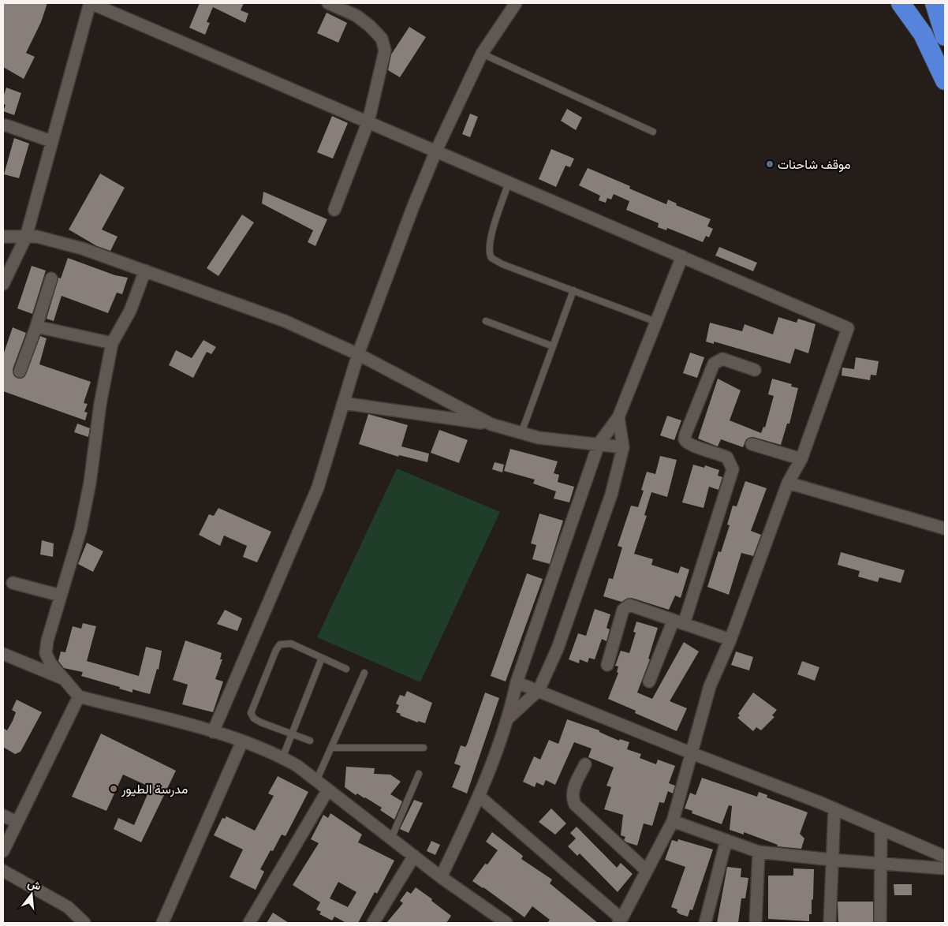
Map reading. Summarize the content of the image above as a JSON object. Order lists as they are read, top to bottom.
{
  "places": ["موقف شاحنات", "مدرسة الطيور"],
  "north": "top"
}
